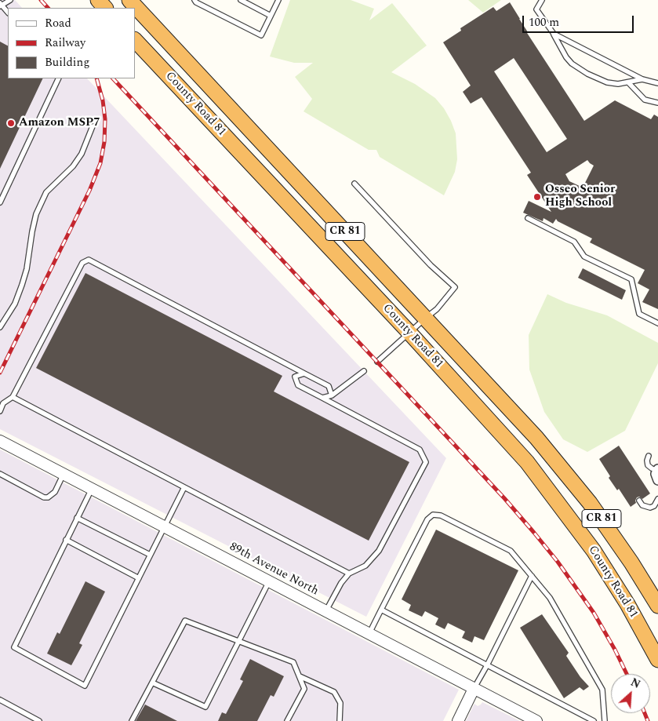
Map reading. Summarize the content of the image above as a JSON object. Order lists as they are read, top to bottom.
{
  "streets": {
    "highway": ["County Road 81", "CR 81"],
    "street": ["89th Avenue North"]
  },
  "places": ["Amazon MSP7", "Osseo Senior High School"],
  "legend": ["Road", "Railway", "Building"],
  "scale_bar": "100 m",
  "north": "top right"
}
